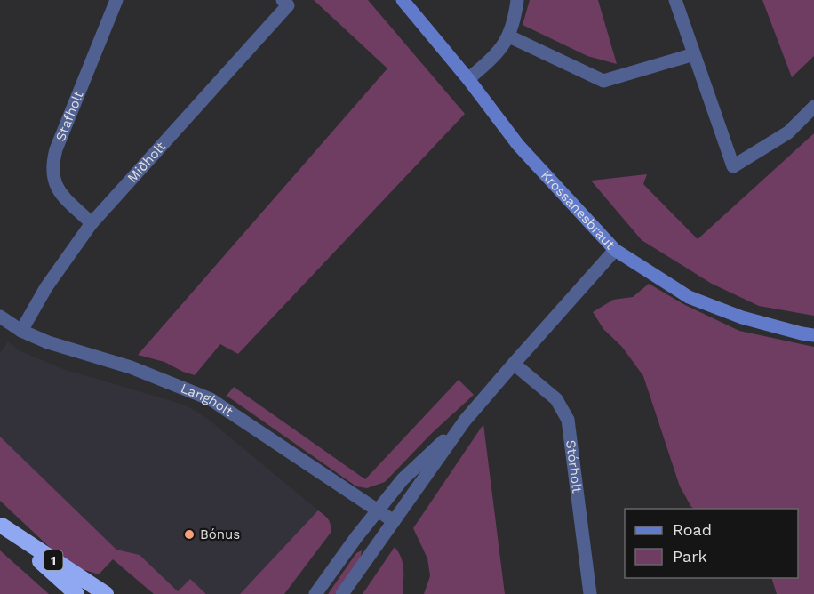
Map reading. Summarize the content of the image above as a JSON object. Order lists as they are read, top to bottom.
{
  "streets": {
    "highway": ["1"],
    "street": [
      "Stafholt",
      "Miðholt",
      "Krossanesbraut",
      "Langholt",
      "Stórholt"
    ]
  },
  "crossings": [
    ["Stafholt", "Miðholt"],
    ["Miðholt", "Langholt"]
  ],
  "places": ["Bónus"],
  "legend": ["Road", "Park"]
}
